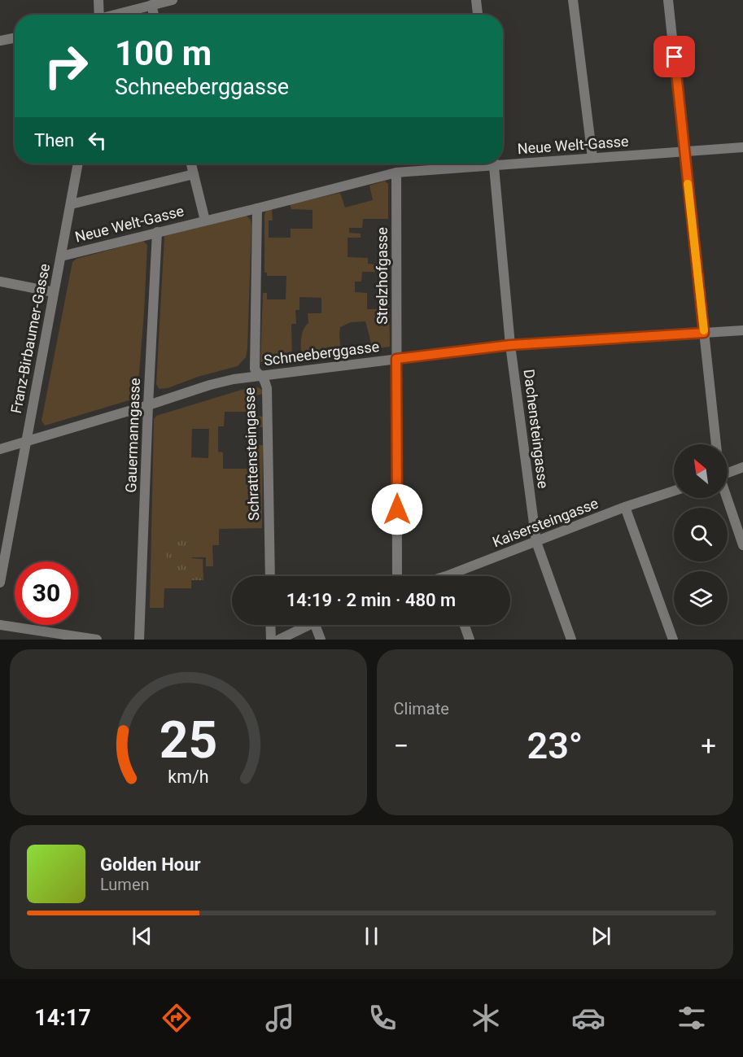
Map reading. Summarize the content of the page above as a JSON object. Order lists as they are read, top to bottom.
{
  "streets": {
    "street": [
      "Neue Welt-Gasse",
      "Strelzhofgasse",
      "Franz-Birbaumer-Gasse",
      "Schneeberggasse",
      "Dachensteingasse",
      "Gauermanngasse",
      "Schrattensteingasse",
      "Kaisersteingasse"
    ]
  },
  "crossings": [
    ["Neue Welt-Gasse", "Strelzhofgasse"],
    ["Neue Welt-Gasse", "Franz-Birbaumer-Gasse"],
    ["Neue Welt-Gasse", "Gauermanngasse"],
    ["Neue Welt-Gasse", "Schrattensteingasse"],
    ["Strelzhofgasse", "Schneeberggasse"],
    ["Franz-Birbaumer-Gasse", "Schneeberggasse"],
    ["Schneeberggasse", "Dachensteingasse"],
    ["Schneeberggasse", "Gauermanngasse"],
    ["Schneeberggasse", "Schrattensteingasse"],
    ["Dachensteingasse", "Kaisersteingasse"]
  ],
  "north": "top left",
  "page": {
    "turn": ["100 m", "Schneeberggasse"],
    "then": "Then",
    "limit": "30",
    "trip": "14:19 · 2 min · 480 m",
    "tile": "Climate",
    "heat": ["−", "23°", "+"],
    "song": ["Golden Hour", "Lumen"],
    "tabs": "14:17",
    "gauge": ["25", "km/h"]
  }
}
